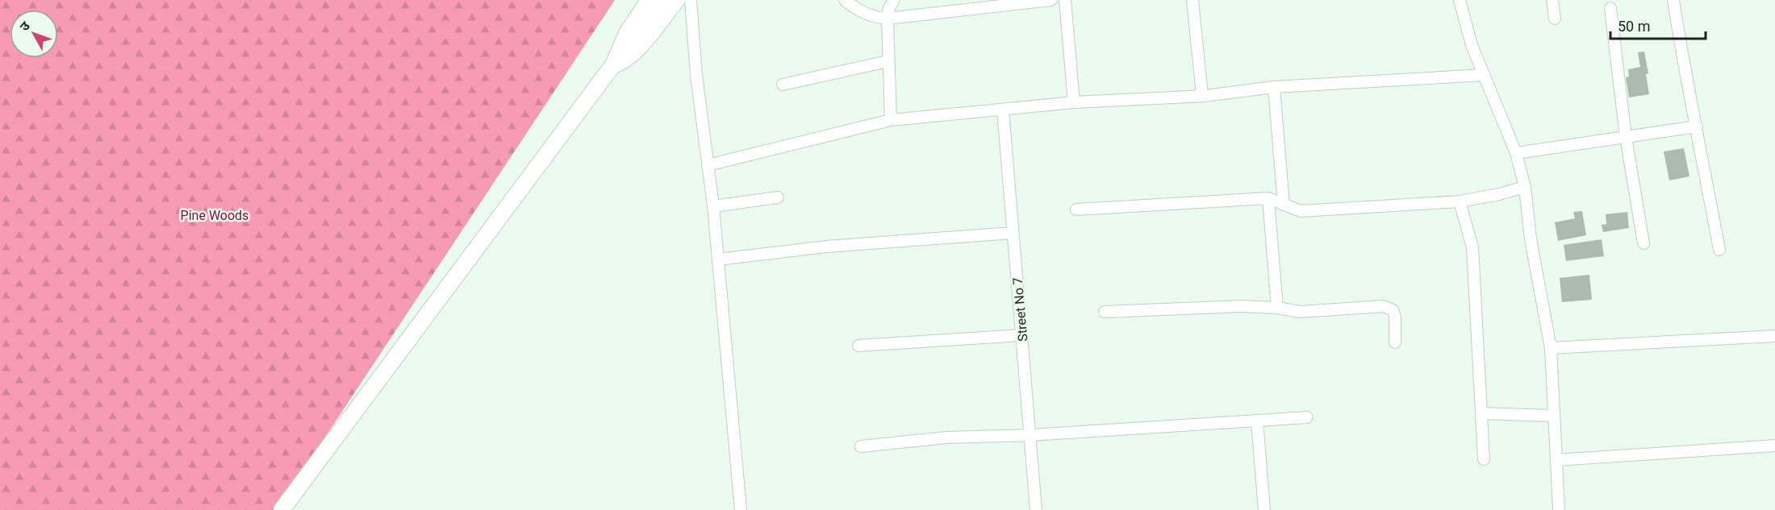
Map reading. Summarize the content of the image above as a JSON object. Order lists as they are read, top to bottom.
{
  "streets": {
    "street": ["Street No 7"]
  },
  "parks": ["Pine Woods"],
  "scale_bar": "50 m",
  "north": "top left"
}
